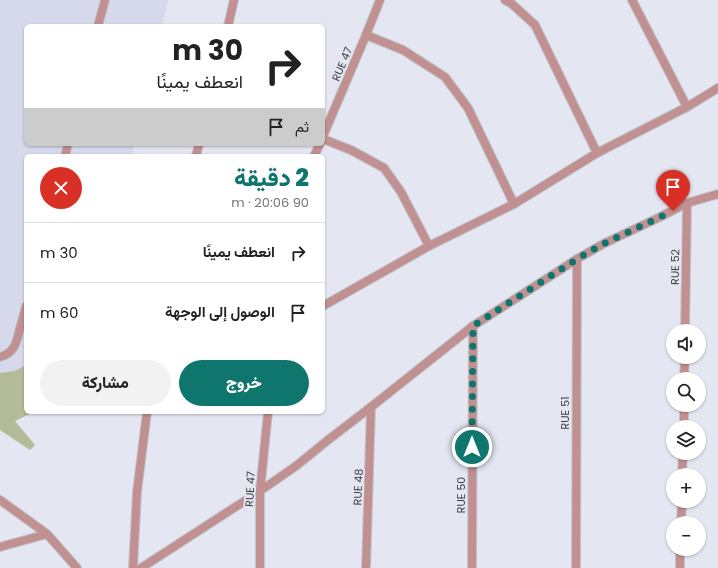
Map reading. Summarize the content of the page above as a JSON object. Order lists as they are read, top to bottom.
{
  "streets": {
    "street": [
      "RUE 47",
      "RUE 52",
      "RUE 51",
      "RUE 48",
      "RUE 50"
    ]
  },
  "page": {
    "turn": ["30 m", "انعطف يمينًا"],
    "then": "ثم",
    "heading": ["2 دقيقة", "90 m · 20:06"],
    "list": [
      {
        "name": "انعطف يمينًا",
        "value": "30 m"
      },
      {
        "name": "الوصول إلى الوجهة",
        "value": "60 m"
      }
    ],
    "map_buttons": ["+", "−"],
    "buttons": ["خروج", "مشاركة"]
  }
}
